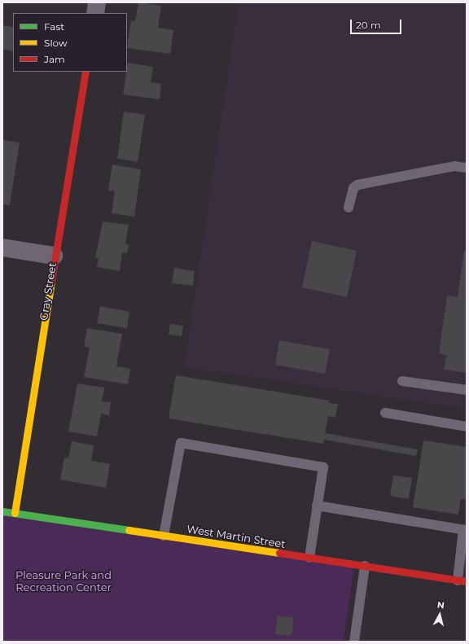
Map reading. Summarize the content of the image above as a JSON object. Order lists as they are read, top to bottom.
{
  "streets": {
    "street": ["Gray Street", "West Martin Street"]
  },
  "crossings": [
    ["Gray Street", "West Martin Street"]
  ],
  "parks": ["Pleasure Park and Recreation Center"],
  "legend": ["Fast", "Slow", "Jam"],
  "scale_bar": "20 m",
  "north": "top"
}
